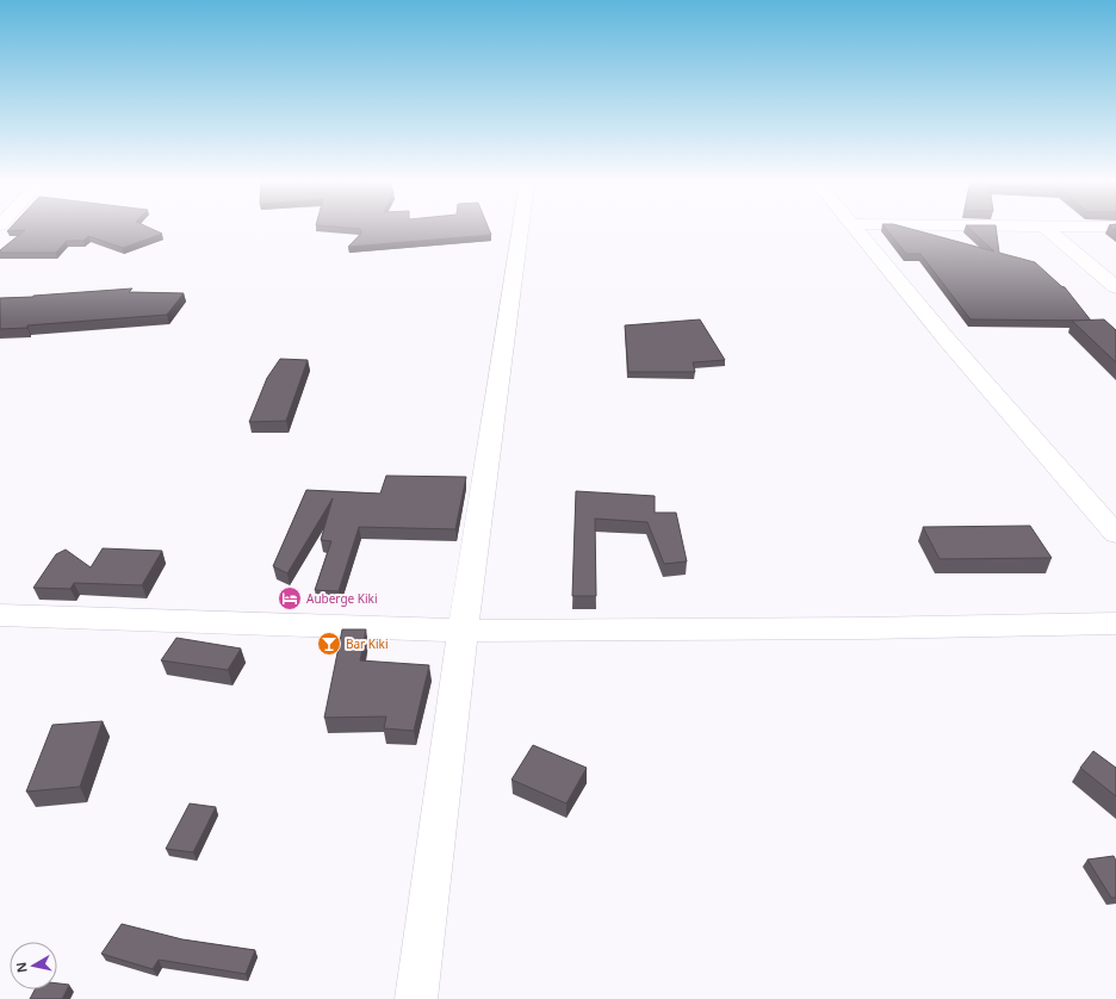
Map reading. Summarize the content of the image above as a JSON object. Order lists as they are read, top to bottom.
{
  "places": {
    "hotel": ["Auberge Kiki"],
    "bar": ["Bar Kiki"]
  },
  "north": "left"
}
